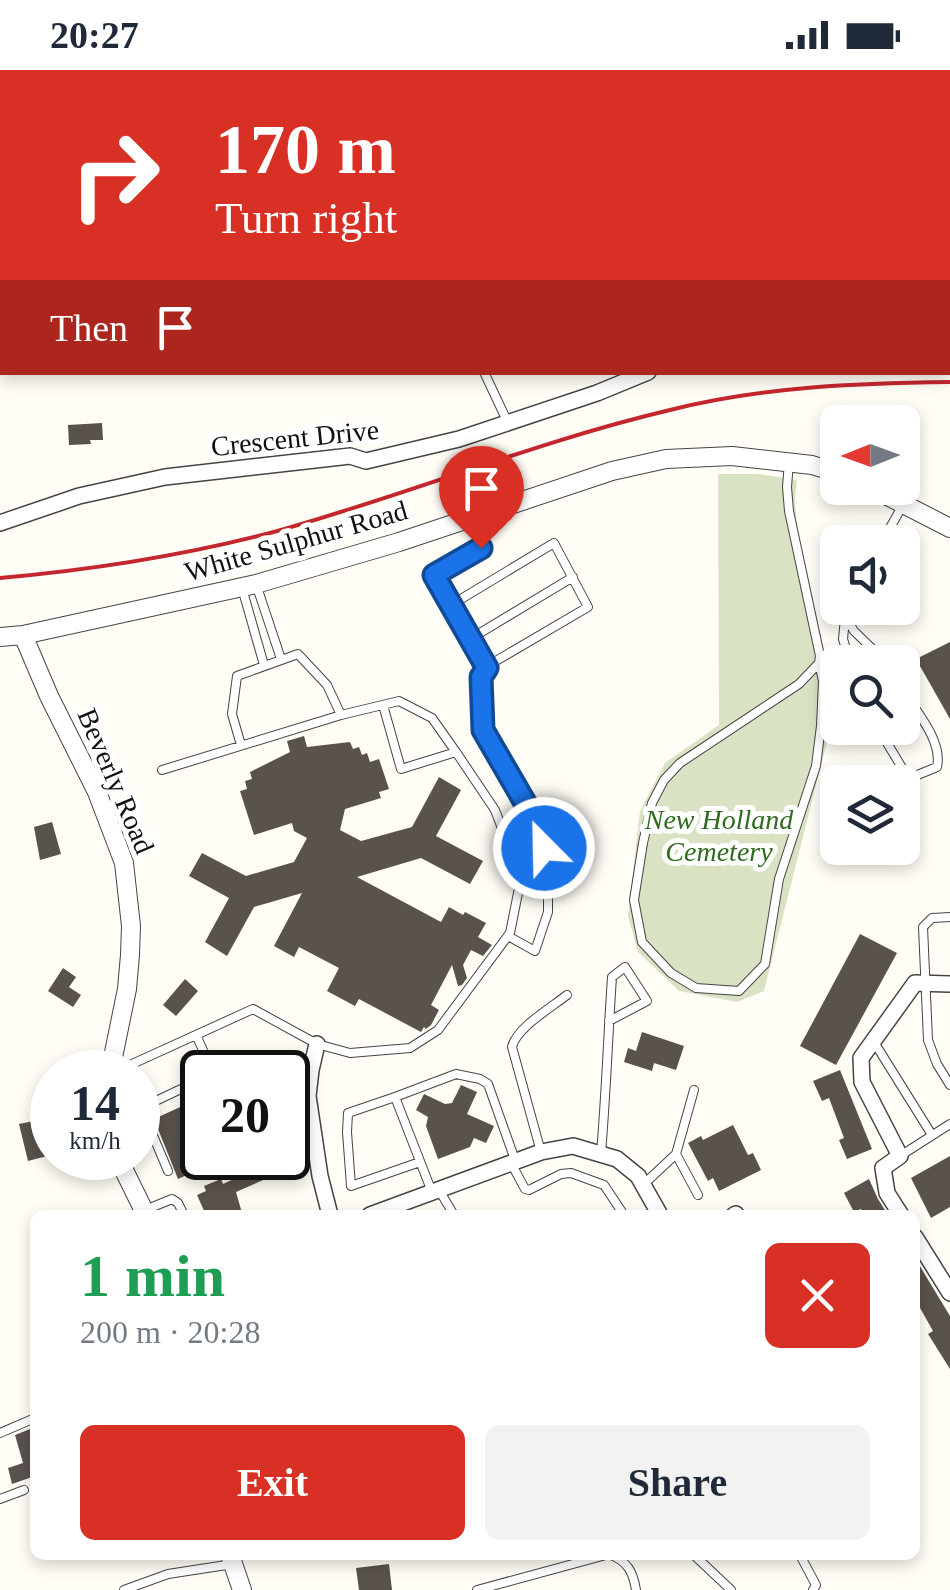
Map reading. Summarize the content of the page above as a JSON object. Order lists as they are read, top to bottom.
{
  "streets": {
    "street": ["Crescent Drive", "White Sulphur Road", "Beverly Road"]
  },
  "crossings": [
    ["White Sulphur Road", "Beverly Road"]
  ],
  "parks": ["New Holland Cemetery"],
  "north": "left",
  "page": {
    "status": "20:27",
    "turn": ["170 m", "Turn right"],
    "then": "Then",
    "speed": "14 km/h",
    "limit": "20",
    "heading": ["1 min", "200 m · 20:28"],
    "buttons": ["Exit", "Share"]
  }
}
